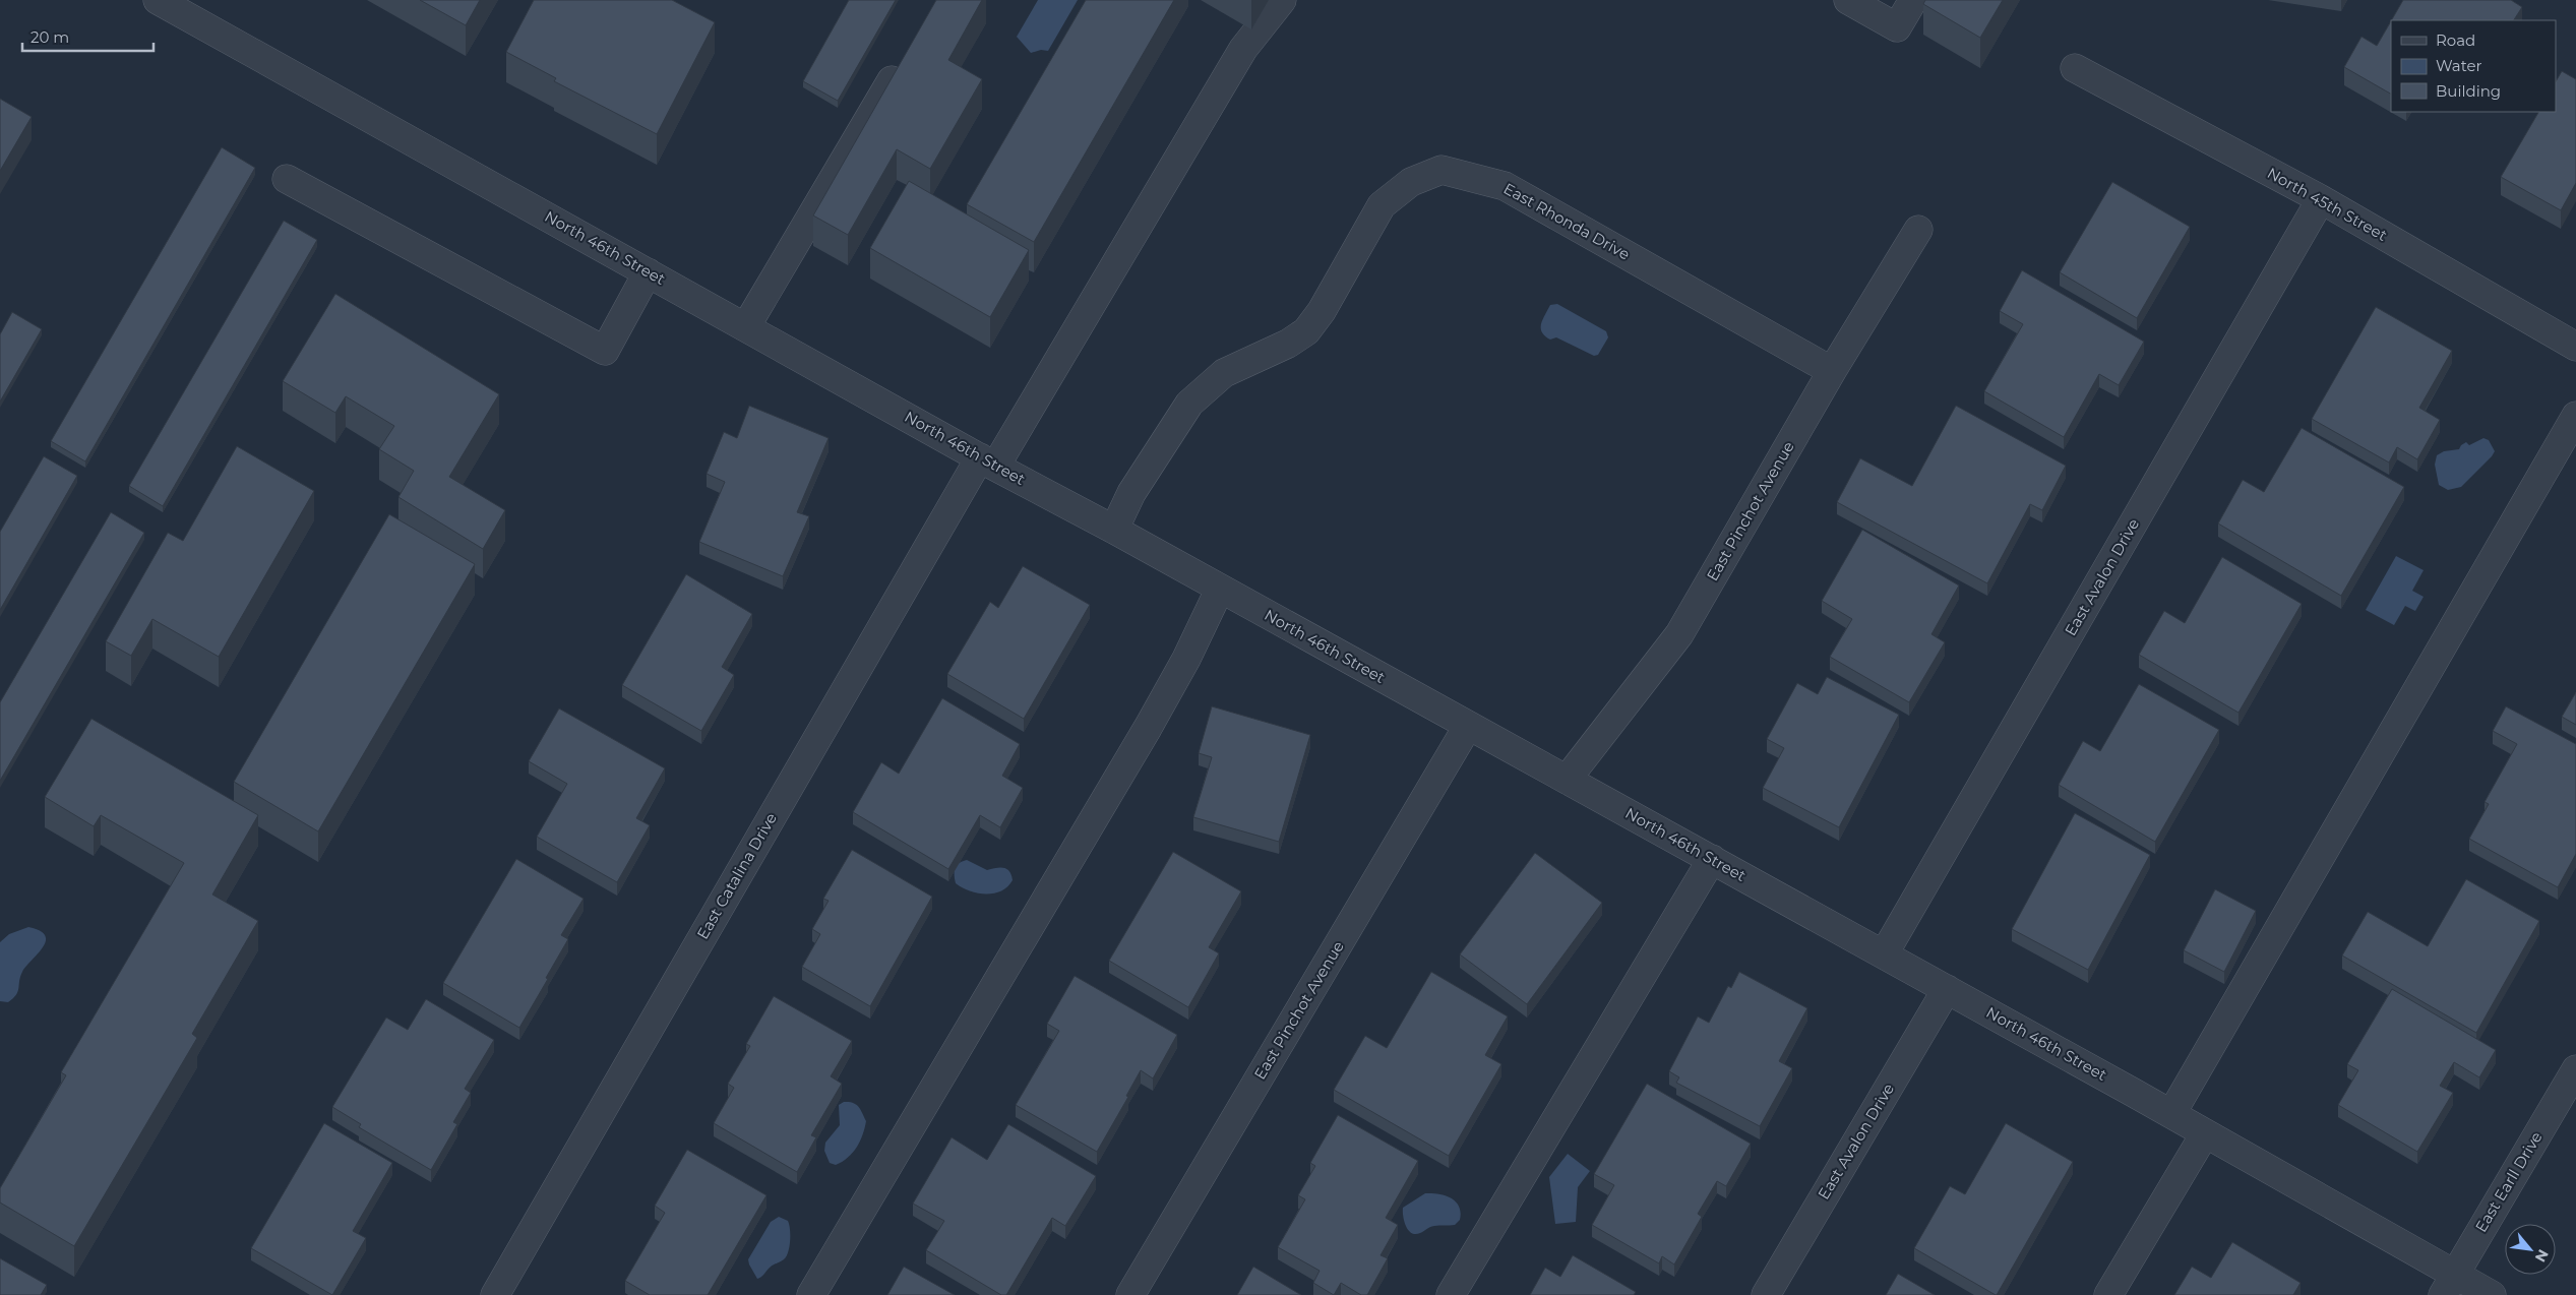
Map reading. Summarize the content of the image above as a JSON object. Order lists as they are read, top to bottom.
{
  "streets": {
    "street": [
      "North 45th Street",
      "East Rhonda Drive",
      "North 46th Street",
      "East Pinchot Avenue",
      "East Avalon Drive",
      "East Catalina Drive",
      "East Earll Drive"
    ]
  },
  "crossings": [
    ["North 45th Street", "East Avalon Drive"],
    ["East Rhonda Drive", "North 46th Street"],
    ["East Rhonda Drive", "East Pinchot Avenue"],
    ["North 46th Street", "East Pinchot Avenue"],
    ["North 46th Street", "East Avalon Drive"],
    ["North 46th Street", "East Catalina Drive"],
    ["North 46th Street", "East Earll Drive"]
  ],
  "legend": ["Road", "Water", "Building"],
  "scale_bar": "20 m",
  "north": "bottom right"
}
